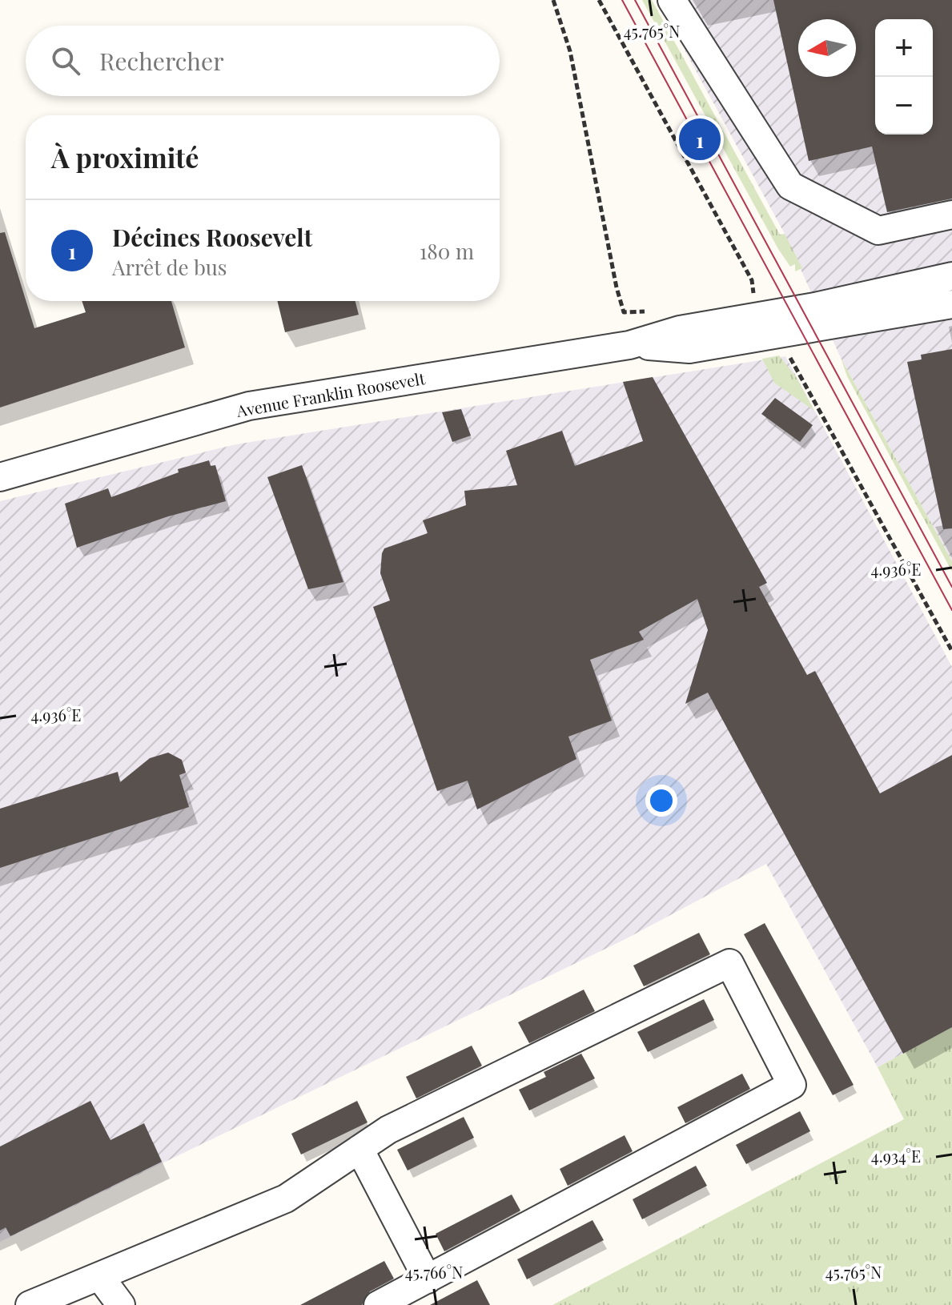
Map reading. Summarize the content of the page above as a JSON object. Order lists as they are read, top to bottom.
{
  "streets": {
    "street": ["Avenue Franklin Roosevelt"]
  },
  "north": "left",
  "page": {
    "map_buttons": ["+", "−"],
    "search": "Rechercher",
    "pins": "1",
    "heading": "À proximité",
    "list": [
      {
        "mark": "1",
        "name": "Décines Roosevelt",
        "note": "Arrêt de bus",
        "value": "180 m"
      }
    ]
  },
  "coordinates": [
    "45.765°N",
    "4.936°E",
    "4.934°E",
    "45.766°N"
  ]
}
